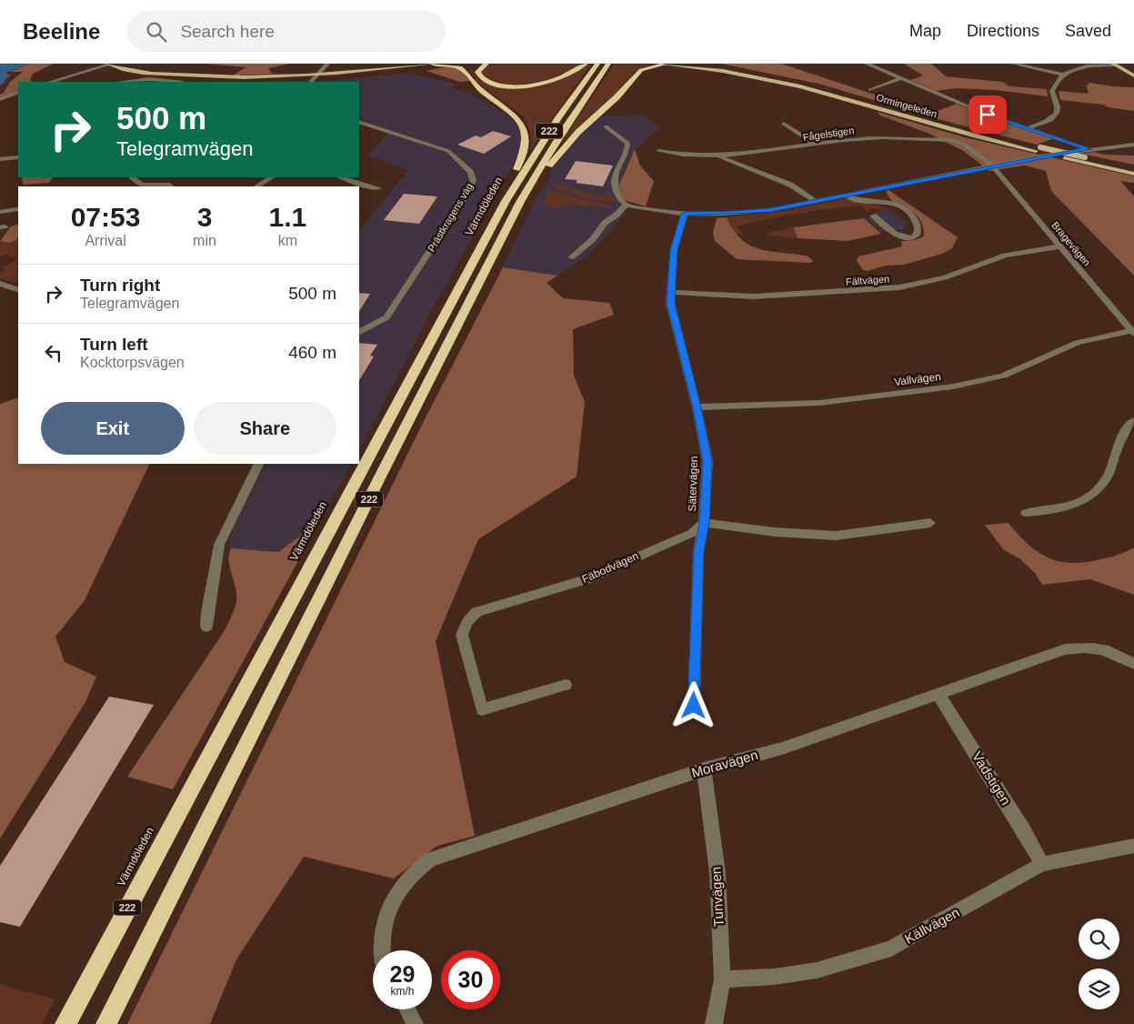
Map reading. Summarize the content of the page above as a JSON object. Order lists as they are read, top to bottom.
{
  "streets": {
    "highway": ["222", "Värmdöleden"],
    "main road": ["Ormingeleden"],
    "street": [
      "Fågelstigen",
      "Prästkragens väg",
      "Bragevägen",
      "Fältvägen",
      "Vallvägen",
      "Sätervägen",
      "Fäbodvägen",
      "Moravägen",
      "Vadstigen",
      "Tunvägen",
      "Källvägen"
    ]
  },
  "crossings": [
    ["Fågelstigen", "Bragevägen"],
    ["Bragevägen", "Fältvägen"],
    ["Bragevägen", "Vallvägen"],
    ["Fältvägen", "Sätervägen"],
    ["Vallvägen", "Sätervägen"],
    ["Sätervägen", "Fäbodvägen"],
    ["Moravägen", "Vadstigen"],
    ["Moravägen", "Tunvägen"],
    ["Vadstigen", "Källvägen"],
    ["Tunvägen", "Källvägen"]
  ],
  "page": {
    "header": "Beeline",
    "search": "Search here",
    "nav": ["Map", "Directions", "Saved"],
    "turn": ["500 m", "Telegramvägen"],
    "eta": [
      "07:53",
      "Arrival",
      "3",
      "min",
      "1.1",
      "km"
    ],
    "list": [
      {
        "name": "Turn right",
        "note": "Telegramvägen",
        "value": "500 m"
      },
      {
        "name": "Turn left",
        "note": "Kocktorpsvägen",
        "value": "460 m"
      }
    ],
    "buttons": ["Exit", "Share"],
    "speed": "29 km/h",
    "limit": "30"
  }
}
